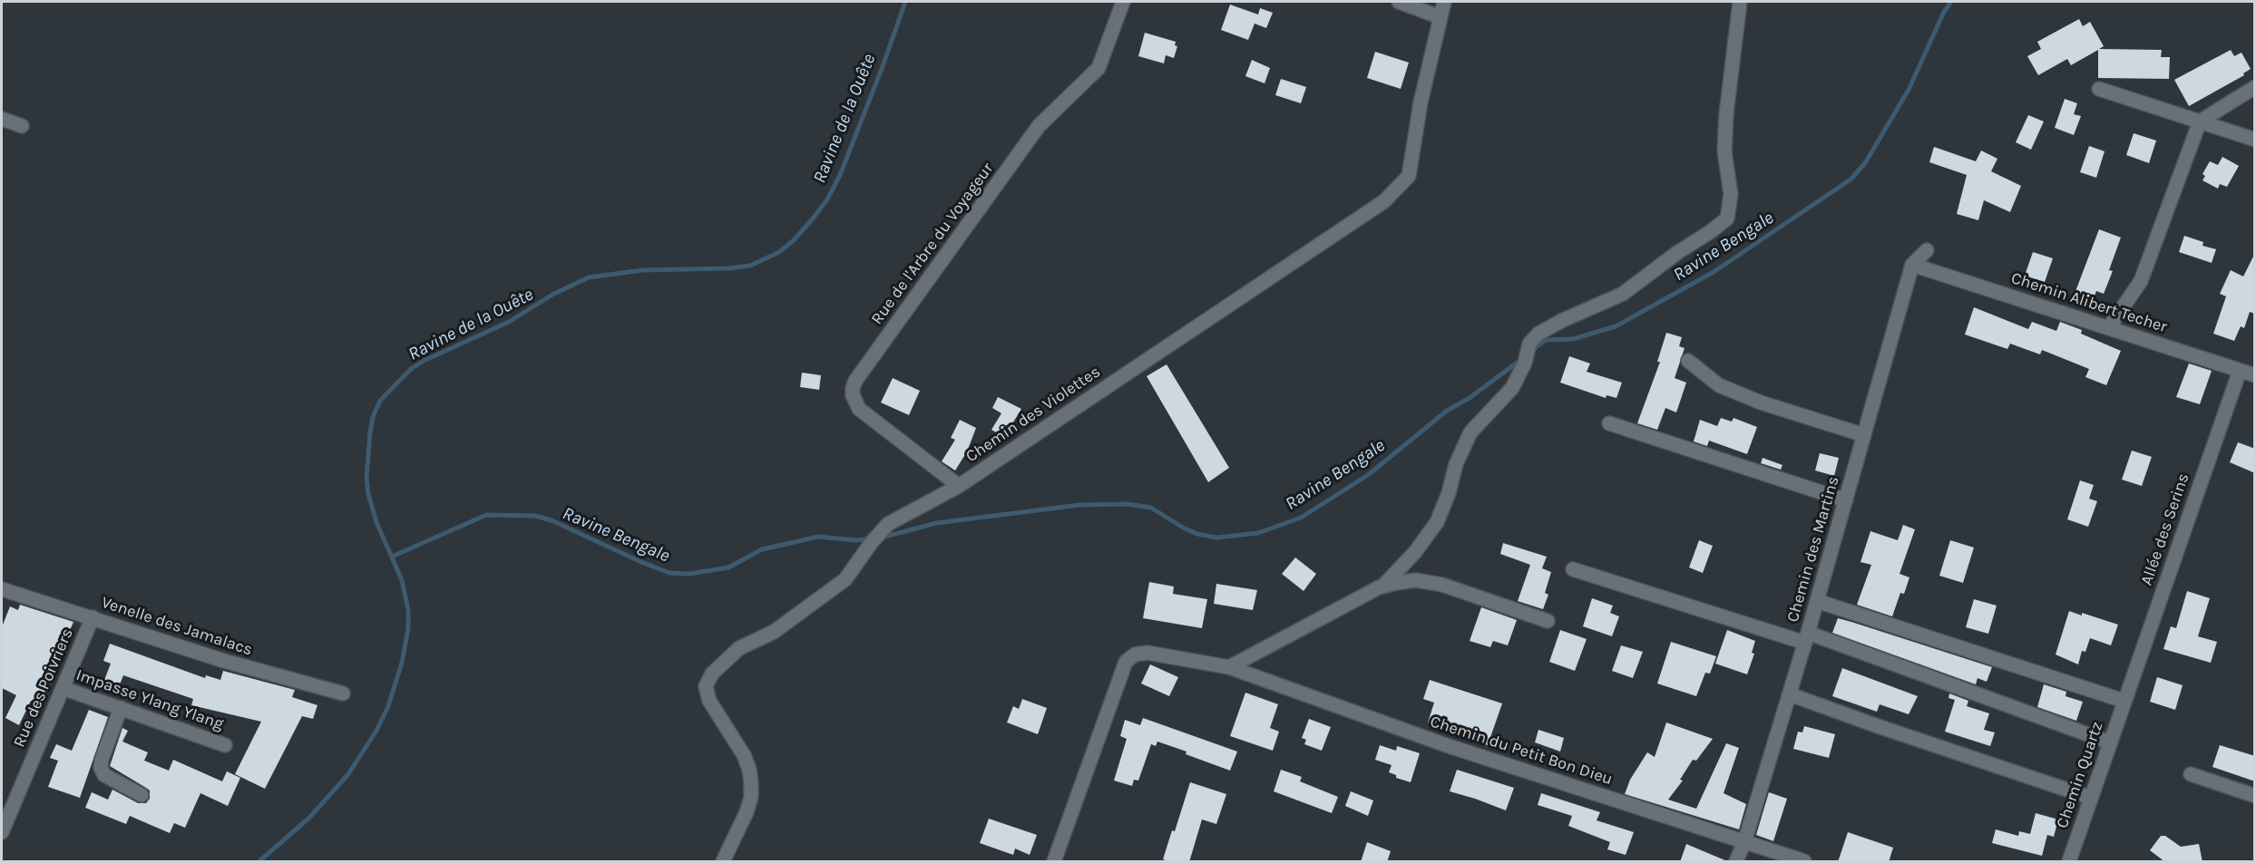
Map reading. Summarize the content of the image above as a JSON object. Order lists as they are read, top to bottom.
{
  "streets": {
    "street": [
      "Rue de l'Arbre du Voyageur",
      "Chemin Alibert Techer",
      "Chemin des Violettes",
      "Allée des Serins",
      "Chemin des Martins",
      "Venelle des Jamalacs",
      "Rue des Poivriers",
      "Impasse Ylang Ylang",
      "Chemin du Petit Bon Dieu",
      "Chemin Quartz"
    ]
  },
  "crossings": [
    ["Rue de l'Arbre du Voyageur", "Chemin des Violettes"],
    ["Chemin Alibert Techer", "Allée des Serins"],
    ["Chemin Alibert Techer", "Chemin des Martins"],
    ["Allée des Serins", "Chemin Quartz"],
    ["Chemin des Martins", "Chemin du Petit Bon Dieu"],
    ["Venelle des Jamalacs", "Rue des Poivriers"],
    ["Rue des Poivriers", "Impasse Ylang Ylang"]
  ],
  "water": ["Ravine de la Ouête", "Ravine Bengale"]
}
